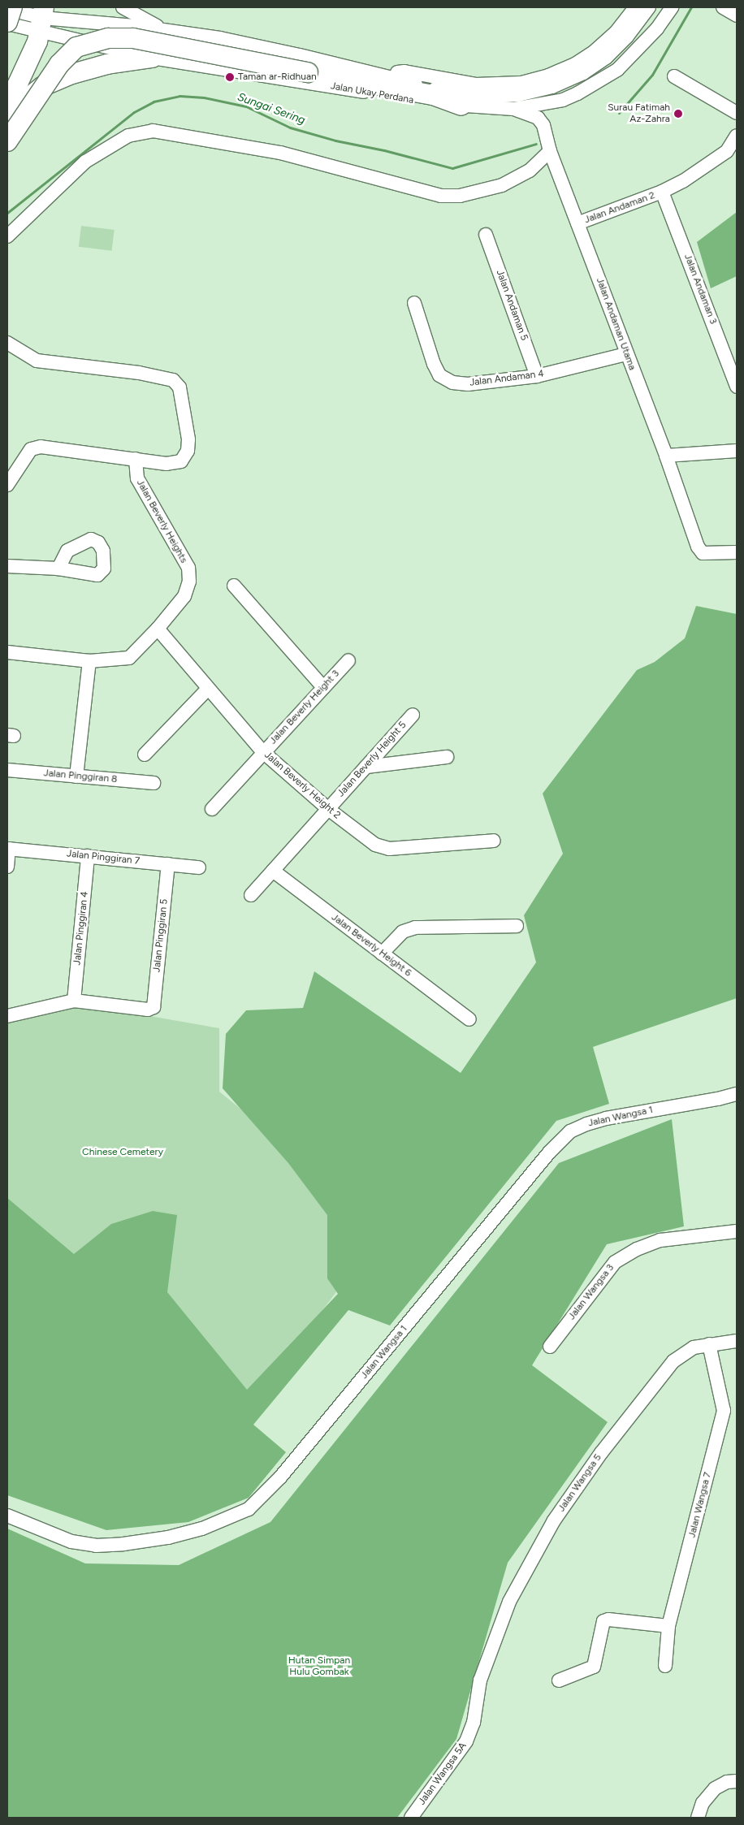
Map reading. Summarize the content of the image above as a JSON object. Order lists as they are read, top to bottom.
{
  "streets": {
    "street": [
      "Jalan Ukay Perdana",
      "Jalan Andaman 2",
      "Jalan Andaman 3",
      "Jalan Andaman 5",
      "Jalan Andaman Utama",
      "Jalan Andaman 4",
      "Jalan Beverly Heights",
      "Jalan Beverly Height 3",
      "Jalan Beverly Height 5",
      "Jalan Pinggiran 8",
      "Jalan Beverly Height 2",
      "Jalan Pinggiran 7",
      "Jalan Pinggiran 4",
      "Jalan Pinggiran 5",
      "Jalan Beverly Height 6",
      "Jalan Wangsa 1",
      "Jalan Wangsa 3",
      "Jalan Wangsa 5",
      "Jalan Wangsa 7",
      "Jalan Wangsa 5A"
    ]
  },
  "crossings": [
    ["Jalan Andaman 2", "Jalan Andaman 3"],
    ["Jalan Andaman 2", "Jalan Andaman Utama"],
    ["Jalan Andaman 5", "Jalan Andaman 4"],
    ["Jalan Andaman Utama", "Jalan Andaman 4"],
    ["Jalan Beverly Heights", "Jalan Beverly Height 2"],
    ["Jalan Beverly Height 3", "Jalan Beverly Height 2"],
    ["Jalan Beverly Height 5", "Jalan Beverly Height 2"],
    ["Jalan Beverly Height 5", "Jalan Beverly Height 6"],
    ["Jalan Pinggiran 7", "Jalan Pinggiran 4"],
    ["Jalan Pinggiran 7", "Jalan Pinggiran 5"],
    ["Jalan Pinggiran 4", "Jalan Pinggiran 5"],
    ["Jalan Wangsa 5", "Jalan Wangsa 7"],
    ["Jalan Wangsa 5", "Jalan Wangsa 5A"]
  ],
  "water": ["Sungai Sering"],
  "parks": ["Chinese Cemetery", "Hutan Simpan Hulu Gombak"],
  "places": ["Taman ar-Ridhuan", "Surau Fatimah Az-Zahra"]
}
